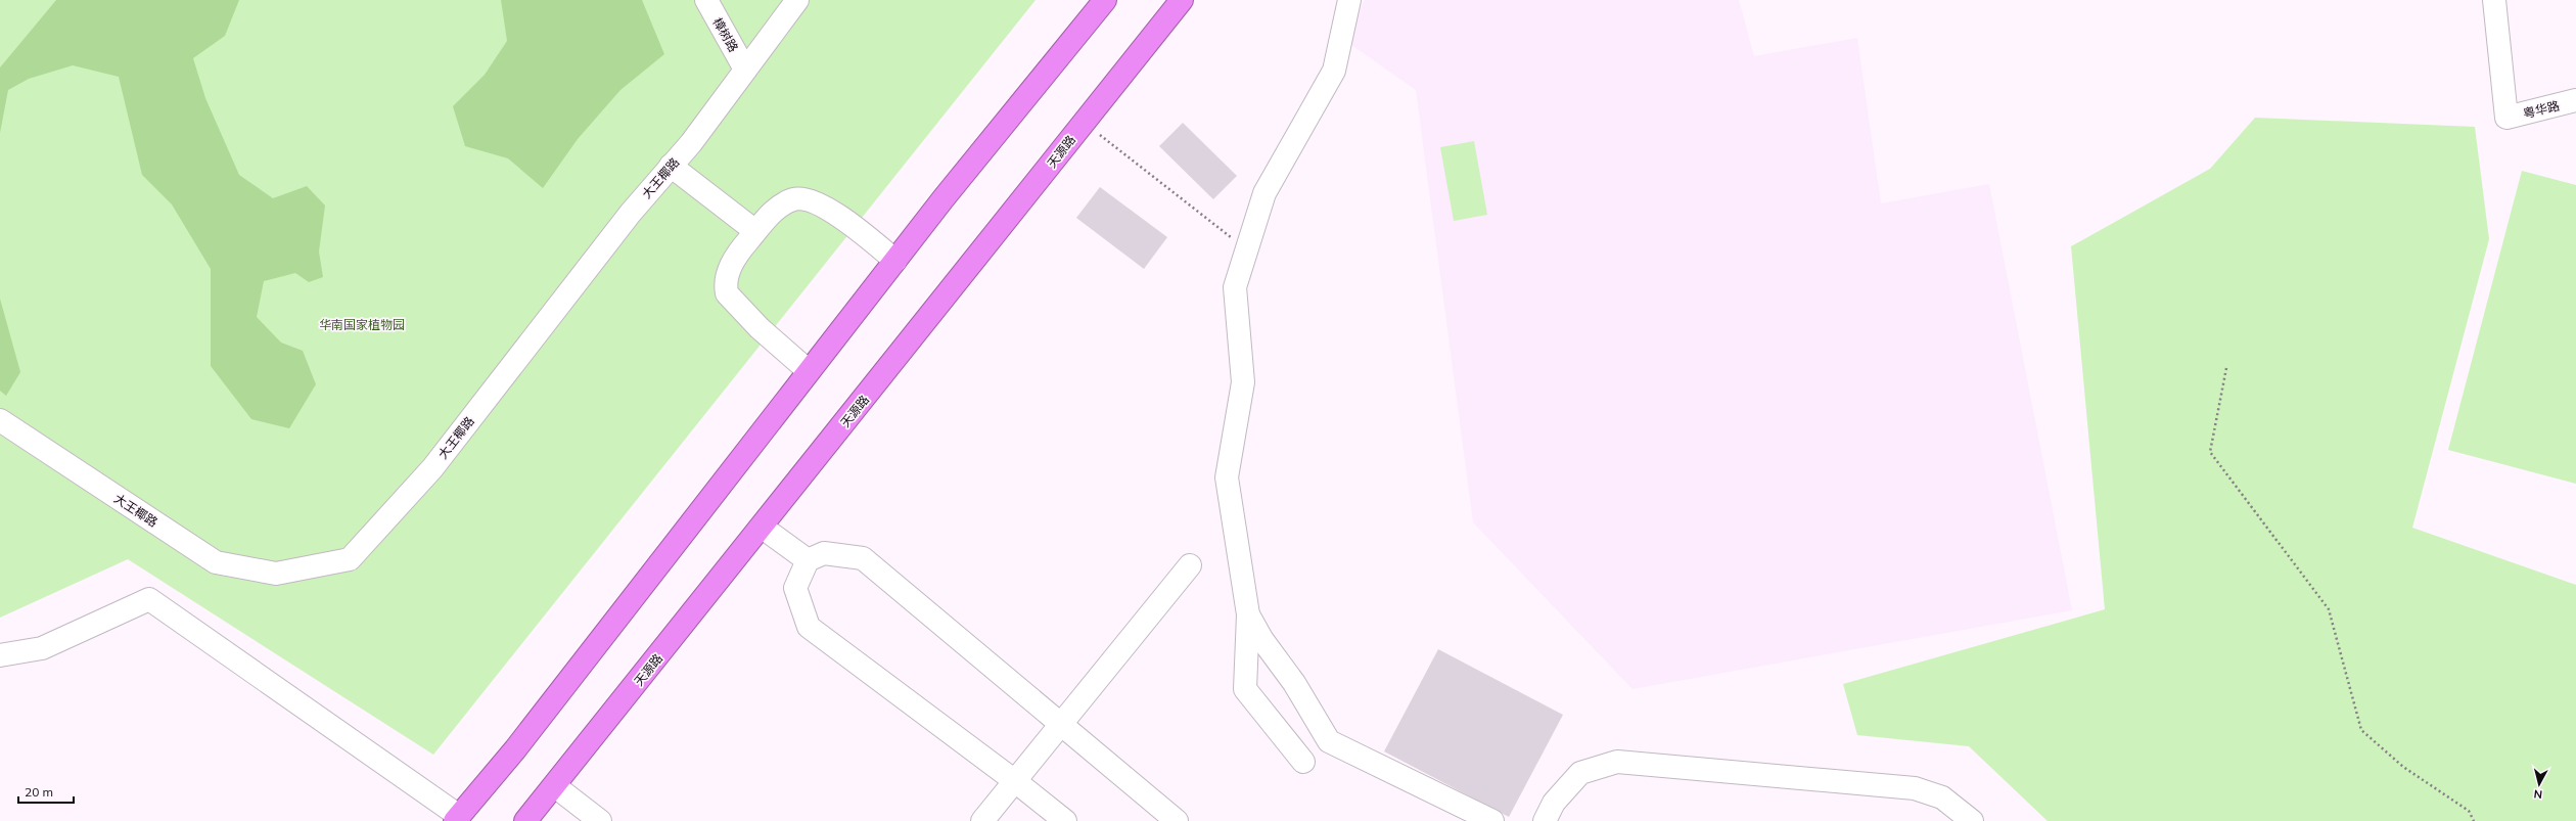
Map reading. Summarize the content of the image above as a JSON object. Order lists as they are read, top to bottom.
{
  "streets": {
    "highway": ["天源路"],
    "street": ["樟树路", "粤华路", "大王椰路"]
  },
  "crossings": [
    ["樟树路", "大王椰路"]
  ],
  "parks": ["华南国家植物园"],
  "scale_bar": "20 m",
  "north": "bottom"
}
